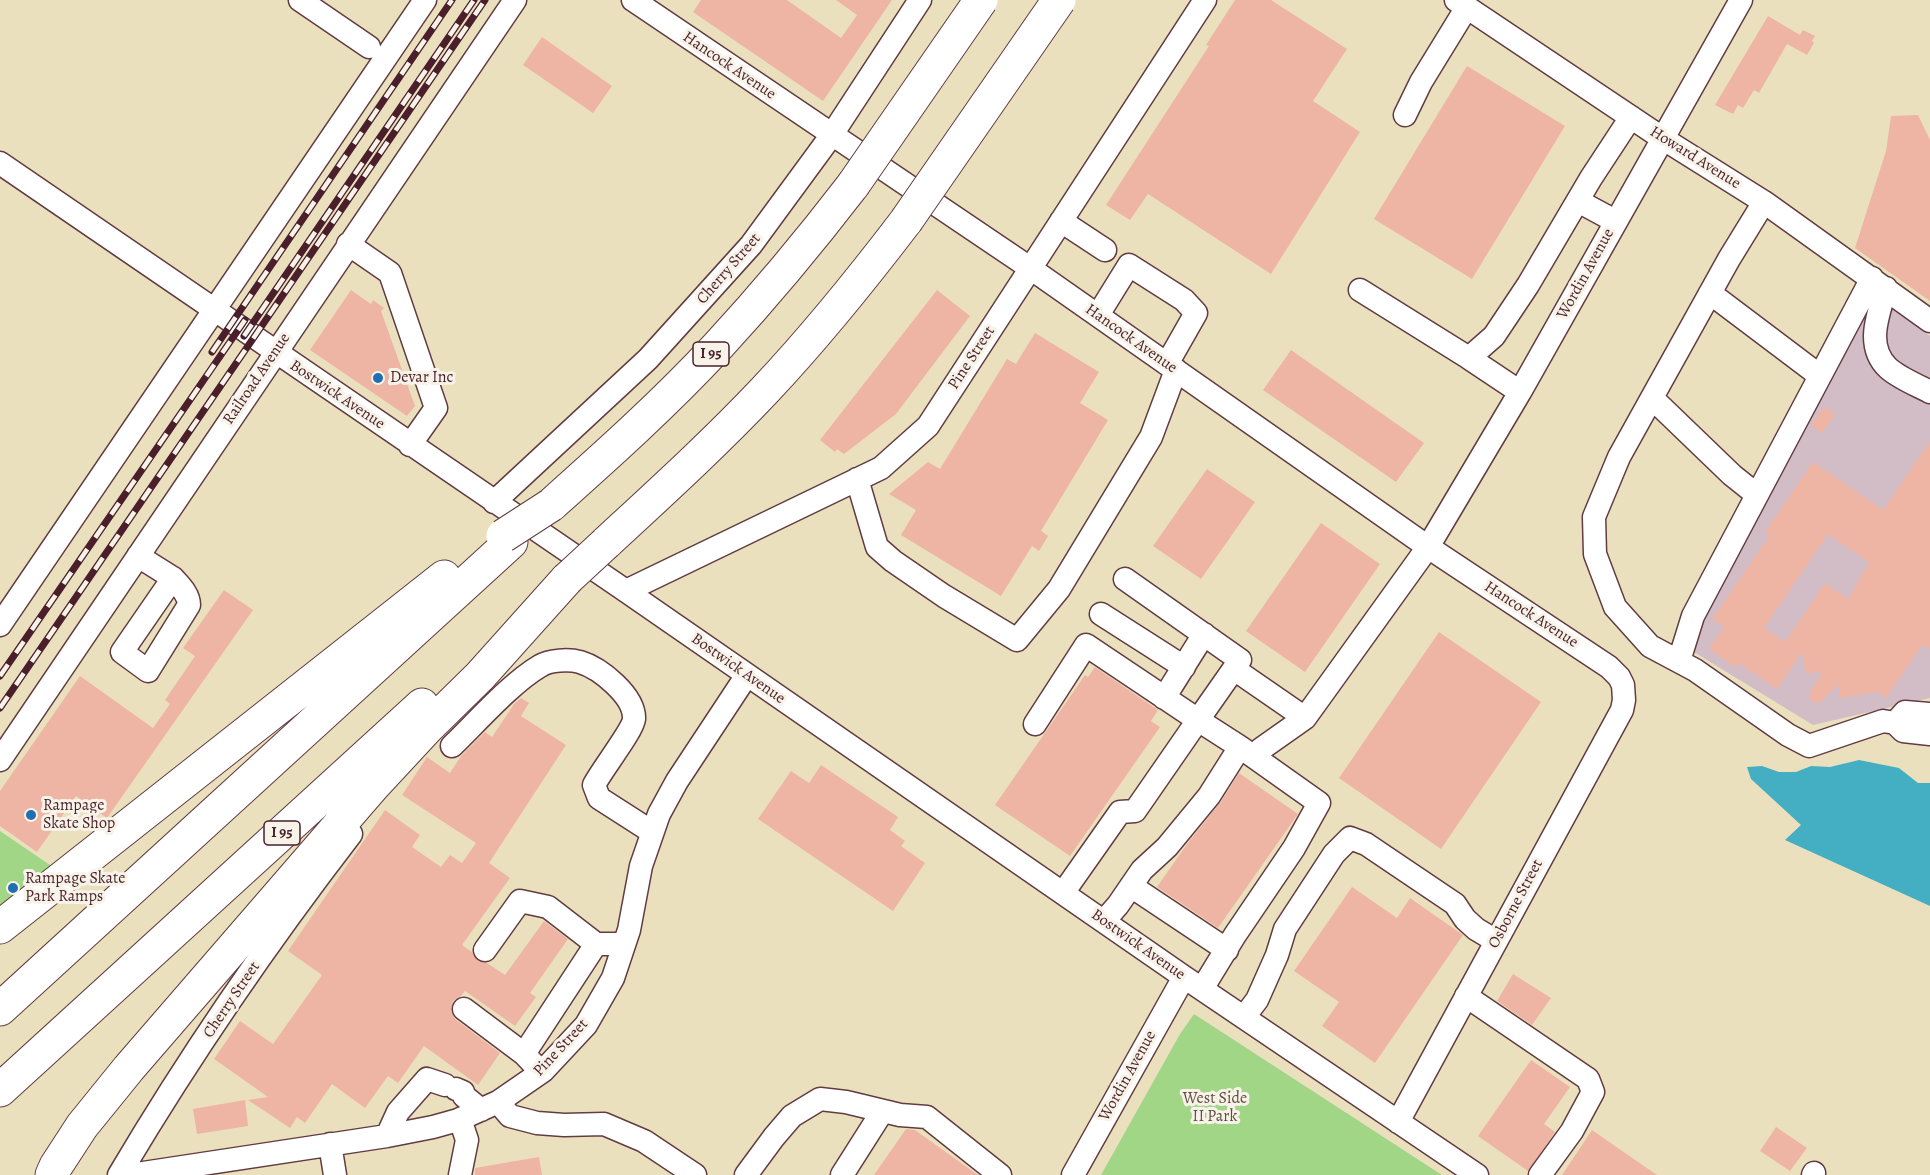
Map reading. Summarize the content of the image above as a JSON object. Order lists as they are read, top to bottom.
{
  "streets": {
    "highway": ["I 95"],
    "street": [
      "Hancock Avenue",
      "Howard Avenue",
      "Cherry Street",
      "Wordin Avenue",
      "Pine Street",
      "Railroad Avenue",
      "Bostwick Avenue",
      "Osborne Street"
    ]
  },
  "crossings": [
    ["Hancock Avenue", "Cherry Street"],
    ["Hancock Avenue", "Wordin Avenue"],
    ["Hancock Avenue", "Pine Street"],
    ["Hancock Avenue", "Osborne Street"],
    ["Howard Avenue", "Wordin Avenue"],
    ["Cherry Street", "Pine Street"],
    ["Cherry Street", "Bostwick Avenue"],
    ["Wordin Avenue", "Bostwick Avenue"],
    ["Pine Street", "Bostwick Avenue"],
    ["Railroad Avenue", "Bostwick Avenue"],
    ["Bostwick Avenue", "Osborne Street"]
  ],
  "parks": ["West Side II Park"],
  "places": ["Devar Inc", "Rampage Skate Shop", "Rampage Skate Park Ramps"]
}
